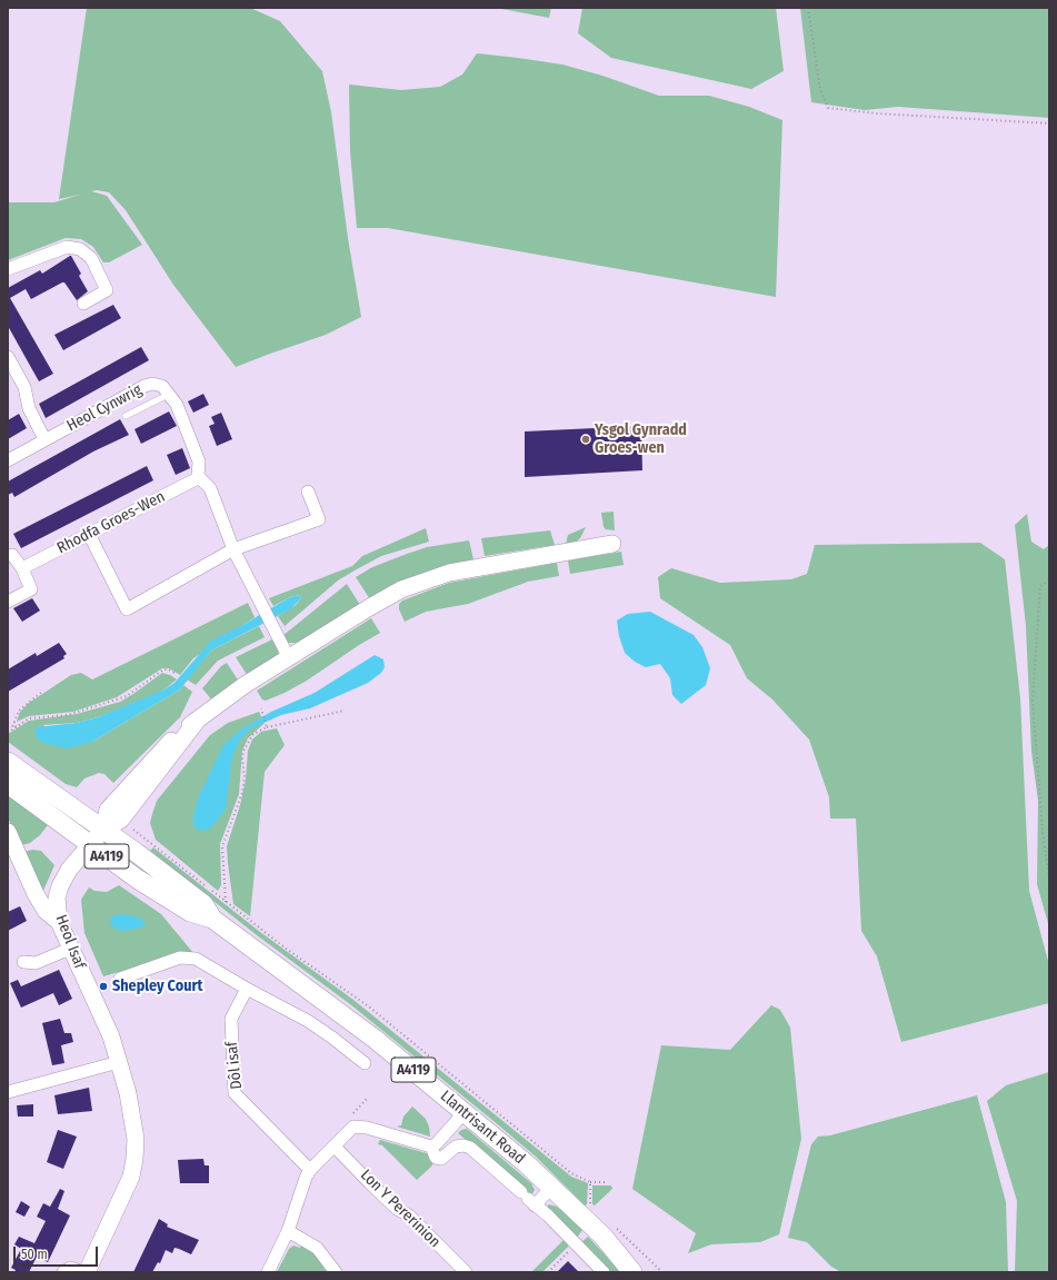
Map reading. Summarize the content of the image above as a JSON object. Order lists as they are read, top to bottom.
{
  "streets": {
    "main road": ["A4119", "Llantrisant Road"],
    "street": [
      "Heol Cynwrig",
      "Rhodfa Groes-Wen",
      "Heol Isaf",
      "Dôl isaf",
      "Lon Y Pererinion"
    ]
  },
  "crossings": [
    ["Heol Isaf", "Llantrisant Road"]
  ],
  "places": ["Ysgol Gynradd Groes-wen", "Shepley Court"],
  "scale_bar": "50 m"
}
